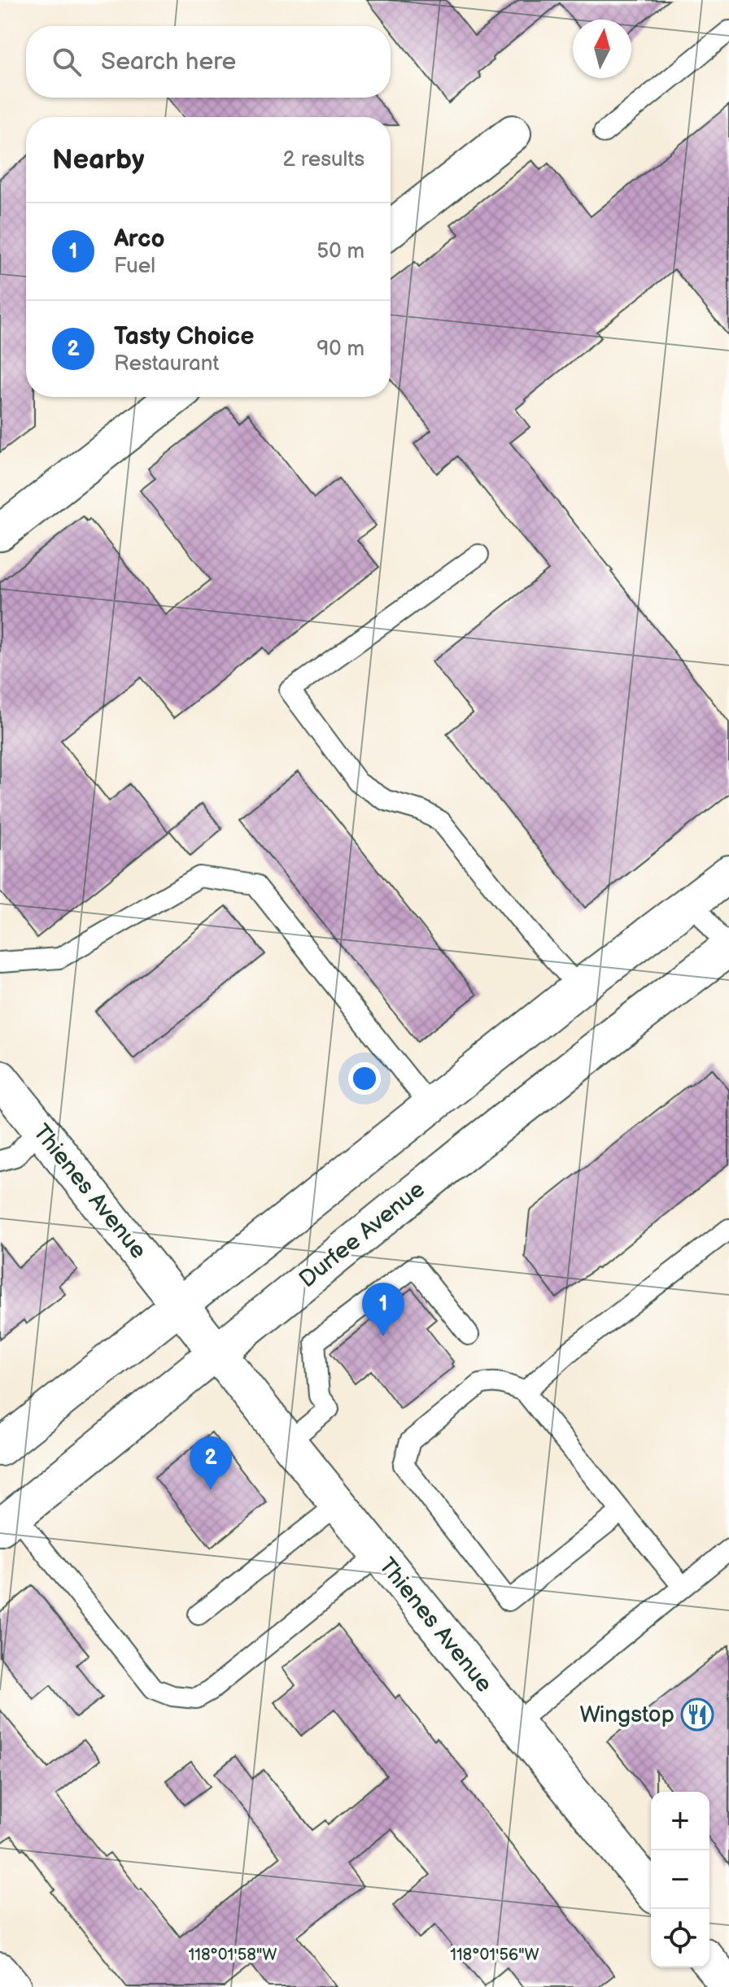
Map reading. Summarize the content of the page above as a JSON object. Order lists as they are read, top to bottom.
{
  "streets": {
    "main road": ["Thienes Avenue", "Durfee Avenue"]
  },
  "crossings": [
    ["Thienes Avenue", "Durfee Avenue"]
  ],
  "places": {
    "restaurant": ["Wingstop"]
  },
  "north": "top",
  "page": {
    "search": "Search here",
    "heading": ["Nearby", "2 results"],
    "list": [
      {
        "mark": "1",
        "name": "Arco",
        "note": "Fuel",
        "value": "50 m"
      },
      {
        "mark": "2",
        "name": "Tasty Choice",
        "note": "Restaurant",
        "value": "90 m"
      }
    ],
    "pins": ["1", "2"],
    "map_buttons": ["+", "−"]
  },
  "coordinates": ["118°01'58\"W", "118°01'56\"W"]
}
